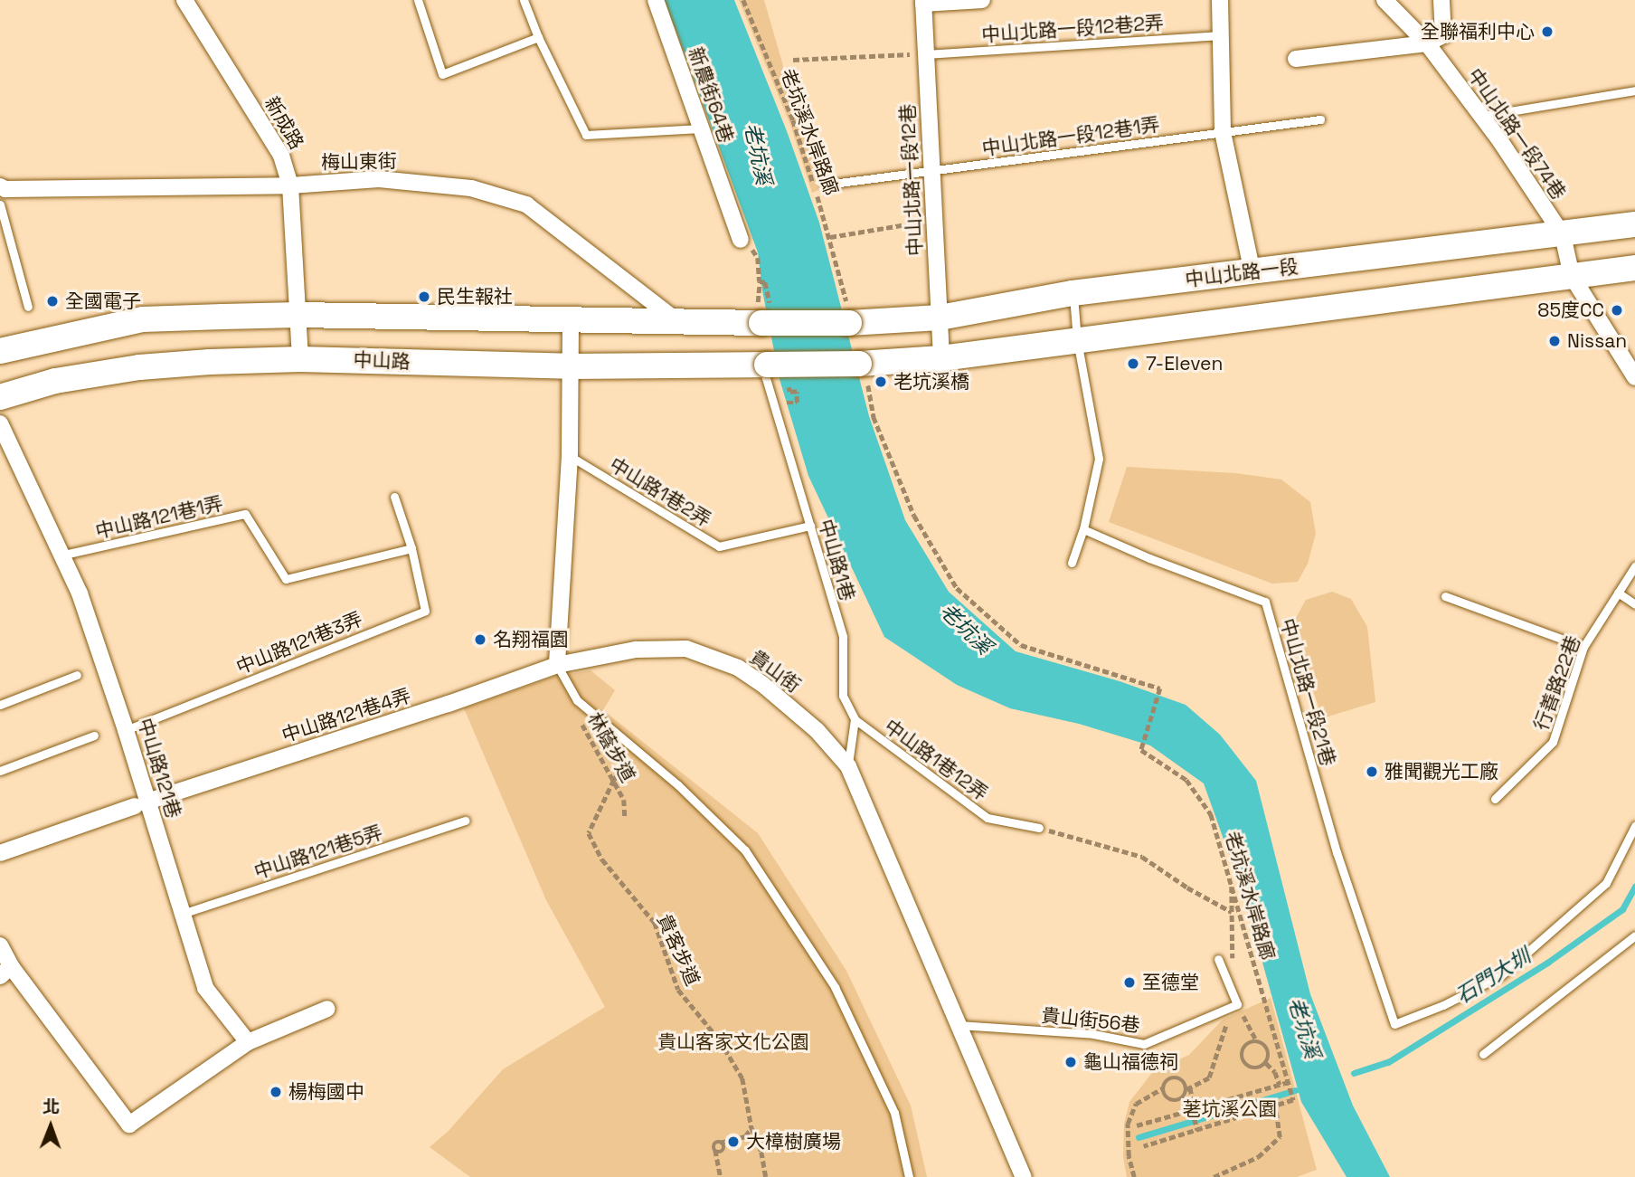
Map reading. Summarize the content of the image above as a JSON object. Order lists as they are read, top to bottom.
{
  "streets": {
    "main road": ["中山北路一段", "中山路"],
    "street": [
      "新農街64巷",
      "新成路",
      "中山北路一段74巷",
      "梅山東街",
      "中山北路一段12巷",
      "貴山街",
      "中山路121巷4弄",
      "中山路121巷"
    ],
    "lane": [
      "中山北路一段12巷2弄",
      "中山北路一段12巷1弄",
      "中山路1巷2弄",
      "中山路121巷1弄",
      "中山路1巷",
      "中山路121巷3弄",
      "行善路22巷",
      "中山北路一段21巷",
      "中山路1巷12弄",
      "中山路121巷5弄",
      "貴山街56巷"
    ],
    "path": ["老坑溪水岸路廊", "林蔭步道", "貴客步道"]
  },
  "crossings": [
    ["中山北路一段12巷2弄", "中山北路一段12巷"],
    ["新成路", "梅山東街"],
    ["新成路", "中山路"],
    ["中山北路一段74巷", "中山北路一段"],
    ["中山北路一段12巷1弄", "中山北路一段12巷"],
    ["梅山東街", "中山北路一段"],
    ["中山北路一段12巷", "中山北路一段"],
    ["中山路", "中山路1巷"],
    ["中山路1巷2弄", "中山路1巷"],
    ["中山路121巷1弄", "中山路121巷3弄"],
    ["中山路121巷1弄", "中山路121巷"],
    ["中山路1巷", "貴山街"],
    ["中山路1巷", "中山路1巷12弄"],
    ["中山路121巷3弄", "中山路121巷"],
    ["貴山街", "中山路121巷4弄"],
    ["貴山街", "貴山街56巷"],
    ["中山路121巷4弄", "中山路121巷"],
    ["林蔭步道", "貴客步道"],
    ["中山路121巷", "中山路121巷5弄"]
  ],
  "water": ["老坑溪", "石門大圳"],
  "parks": ["貴山客家文化公園", "荖坑溪公園"],
  "places": [
    "全聯福利中心",
    "民生報社",
    "全國電子",
    "85度CC",
    "Nissan",
    "7-Eleven",
    "老坑溪橋",
    "名翔福園",
    "雅聞觀光工廠",
    "至德堂",
    "龜山福德祠",
    "楊梅國中",
    "大樟樹廣場"
  ],
  "north": "top"
}
